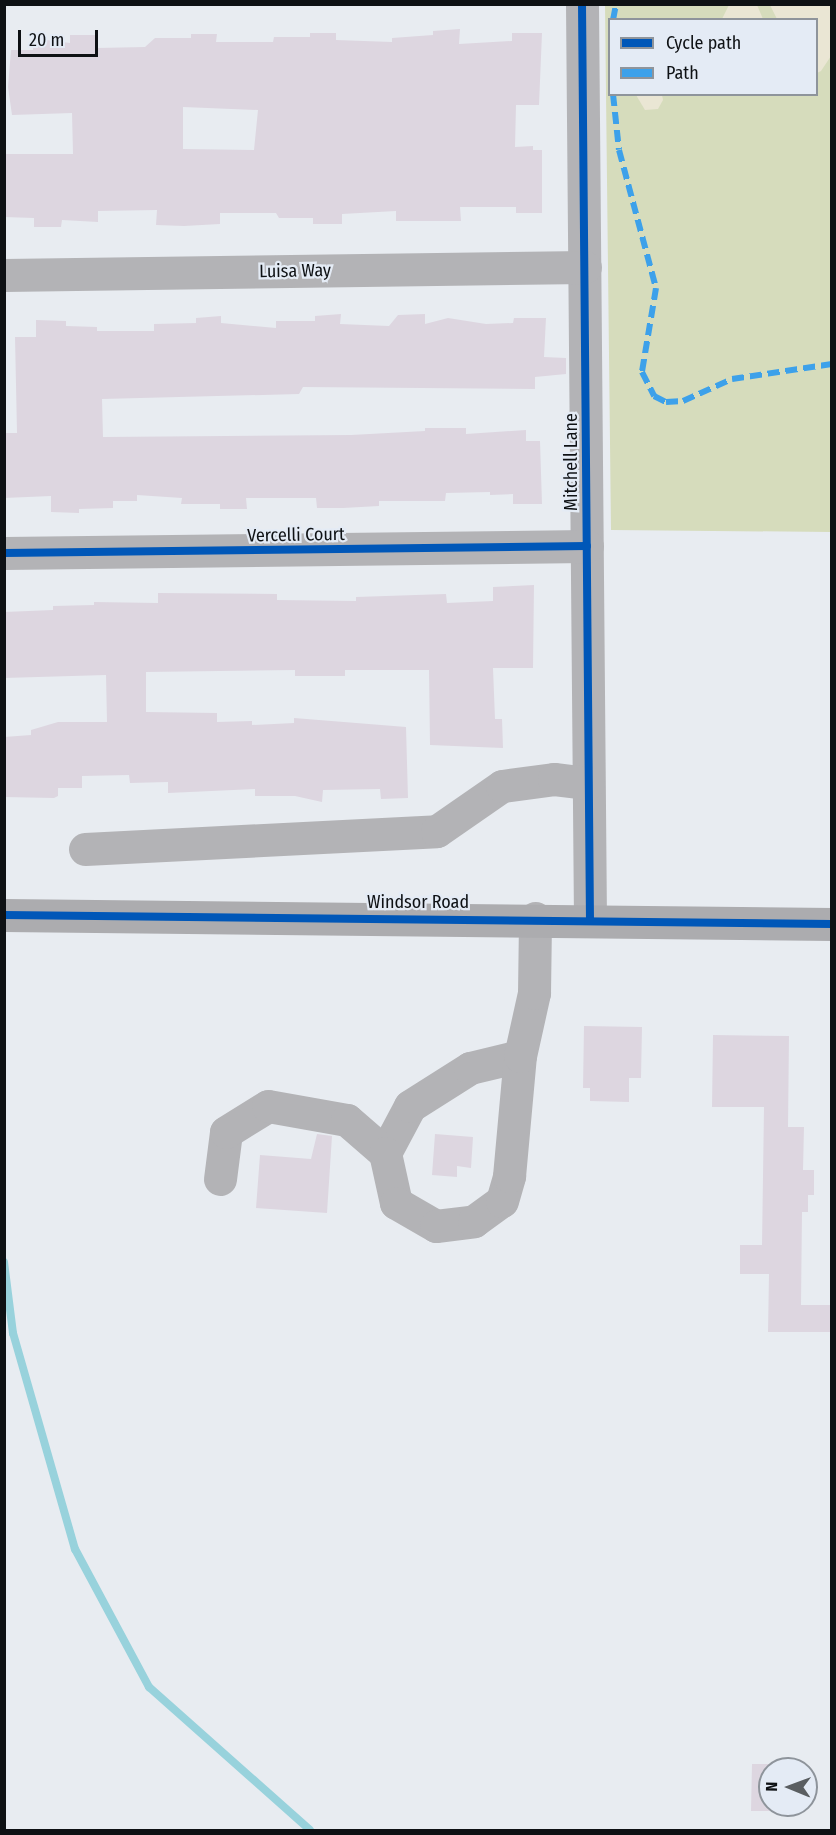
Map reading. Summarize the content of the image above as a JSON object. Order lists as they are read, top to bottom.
{
  "streets": {
    "main road": ["Windsor Road"],
    "street": ["Luisa Way", "Mitchell Lane", "Vercelli Court"]
  },
  "crossings": [
    ["Luisa Way", "Mitchell Lane"],
    ["Mitchell Lane", "Vercelli Court"],
    ["Mitchell Lane", "Windsor Road"]
  ],
  "legend": ["Cycle path", "Path"],
  "scale_bar": "20 m",
  "north": "left"
}
